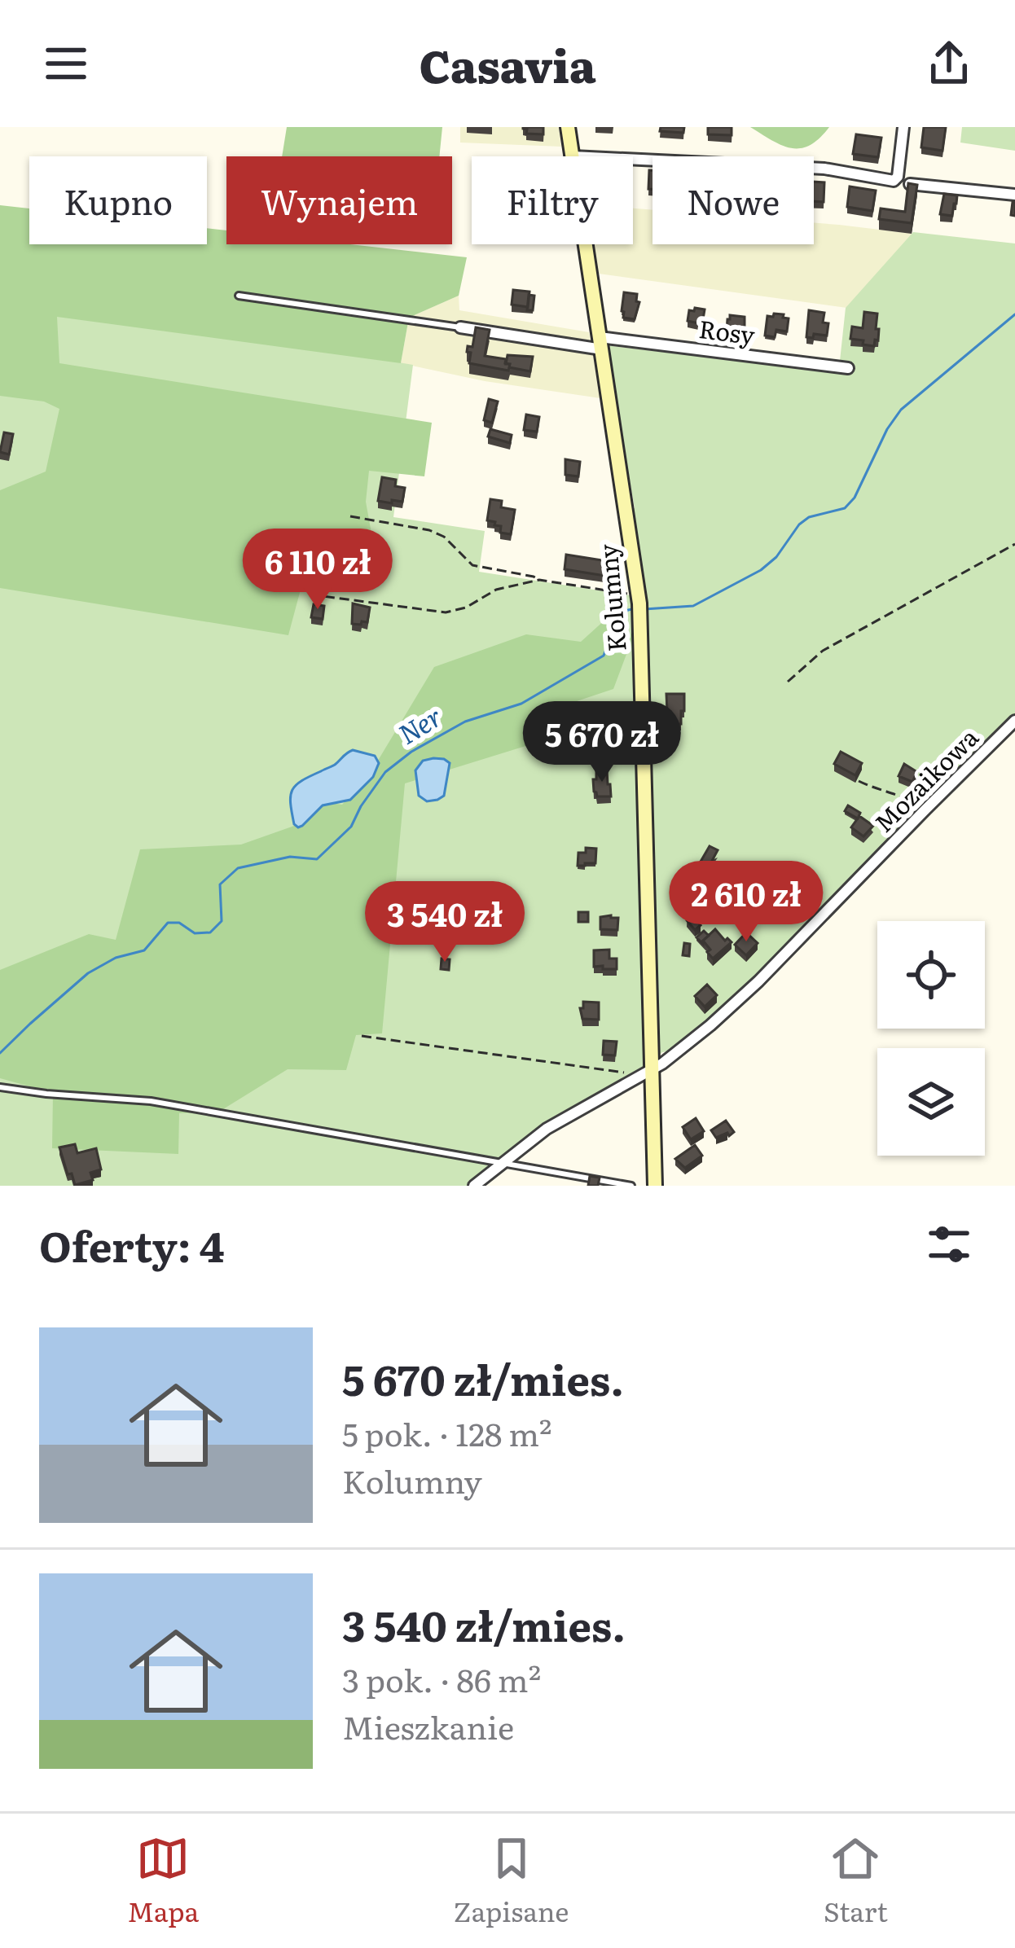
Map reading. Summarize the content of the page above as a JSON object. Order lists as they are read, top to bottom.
{
  "streets": {
    "street": ["Rosy", "Kolumny", "Mozaikowa"]
  },
  "crossings": [
    ["Rosy", "Kolumny"],
    ["Kolumny", "Mozaikowa"]
  ],
  "water": ["Ner"],
  "page": {
    "header": "Casavia",
    "chip": [
      "Kupno",
      "Wynajem",
      "Filtry",
      "Nowe"
    ],
    "price": [
      "6 110 zł",
      "5 670 zł",
      "2 610 zł",
      "3 540 zł"
    ],
    "heading": "Oferty: 4",
    "list": [
      {
        "name": "5 670 zł/mies.",
        "note": "5 pok. · 128 m² · Kolumny"
      },
      {
        "name": "3 540 zł/mies.",
        "note": "3 pok. · 86 m² · Mieszkanie"
      }
    ],
    "tabs": ["Mapa", "Zapisane", "Start"]
  }
}
